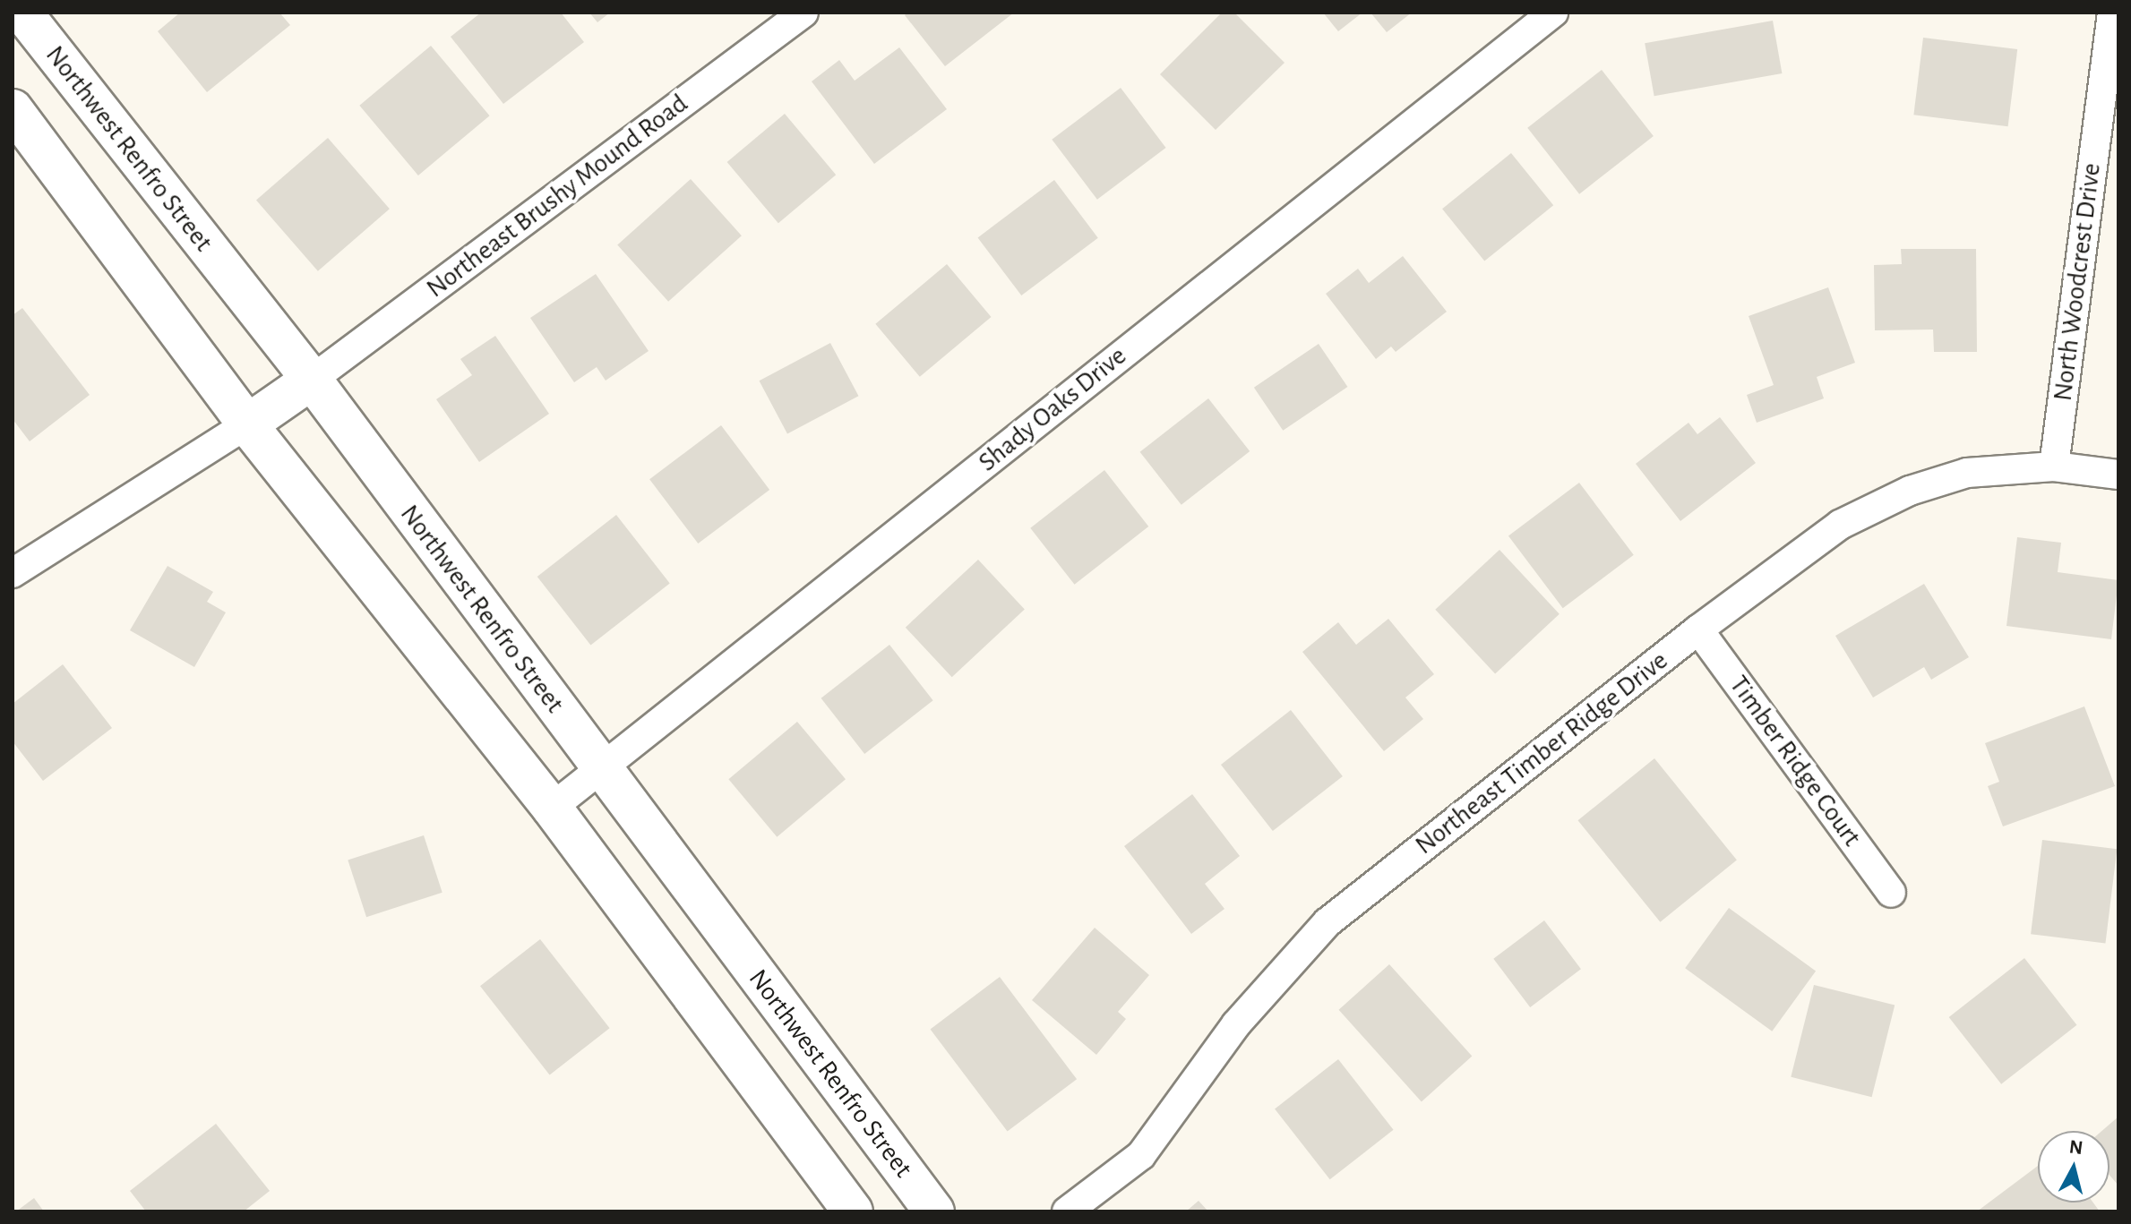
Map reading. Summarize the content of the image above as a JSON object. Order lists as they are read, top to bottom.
{
  "streets": {
    "main road": ["Northwest Renfro Street"],
    "street": [
      "Northeast Brushy Mound Road",
      "North Woodcrest Drive",
      "Shady Oaks Drive",
      "Northeast Timber Ridge Drive",
      "Timber Ridge Court"
    ]
  },
  "crossings": [
    ["Northwest Renfro Street", "Northeast Brushy Mound Road"],
    ["Northwest Renfro Street", "Shady Oaks Drive"],
    ["North Woodcrest Drive", "Northeast Timber Ridge Drive"],
    ["Northeast Timber Ridge Drive", "Timber Ridge Court"]
  ],
  "north": "top"
}
